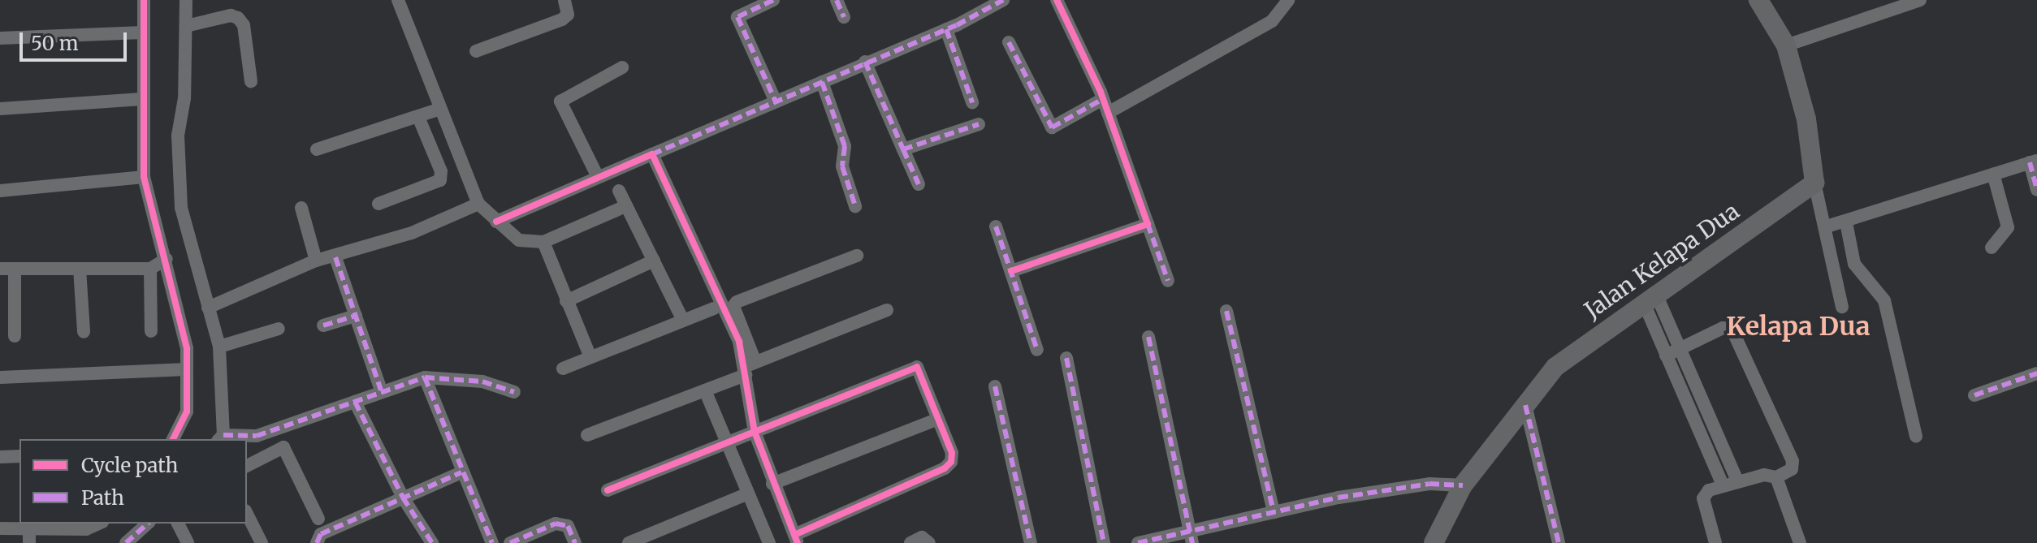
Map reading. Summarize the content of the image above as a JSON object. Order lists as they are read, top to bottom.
{
  "streets": {
    "main road": ["Jalan Kelapa Dua"]
  },
  "districts": ["Kelapa Dua"],
  "legend": ["Cycle path", "Path"],
  "scale_bar": "50 m"
}
